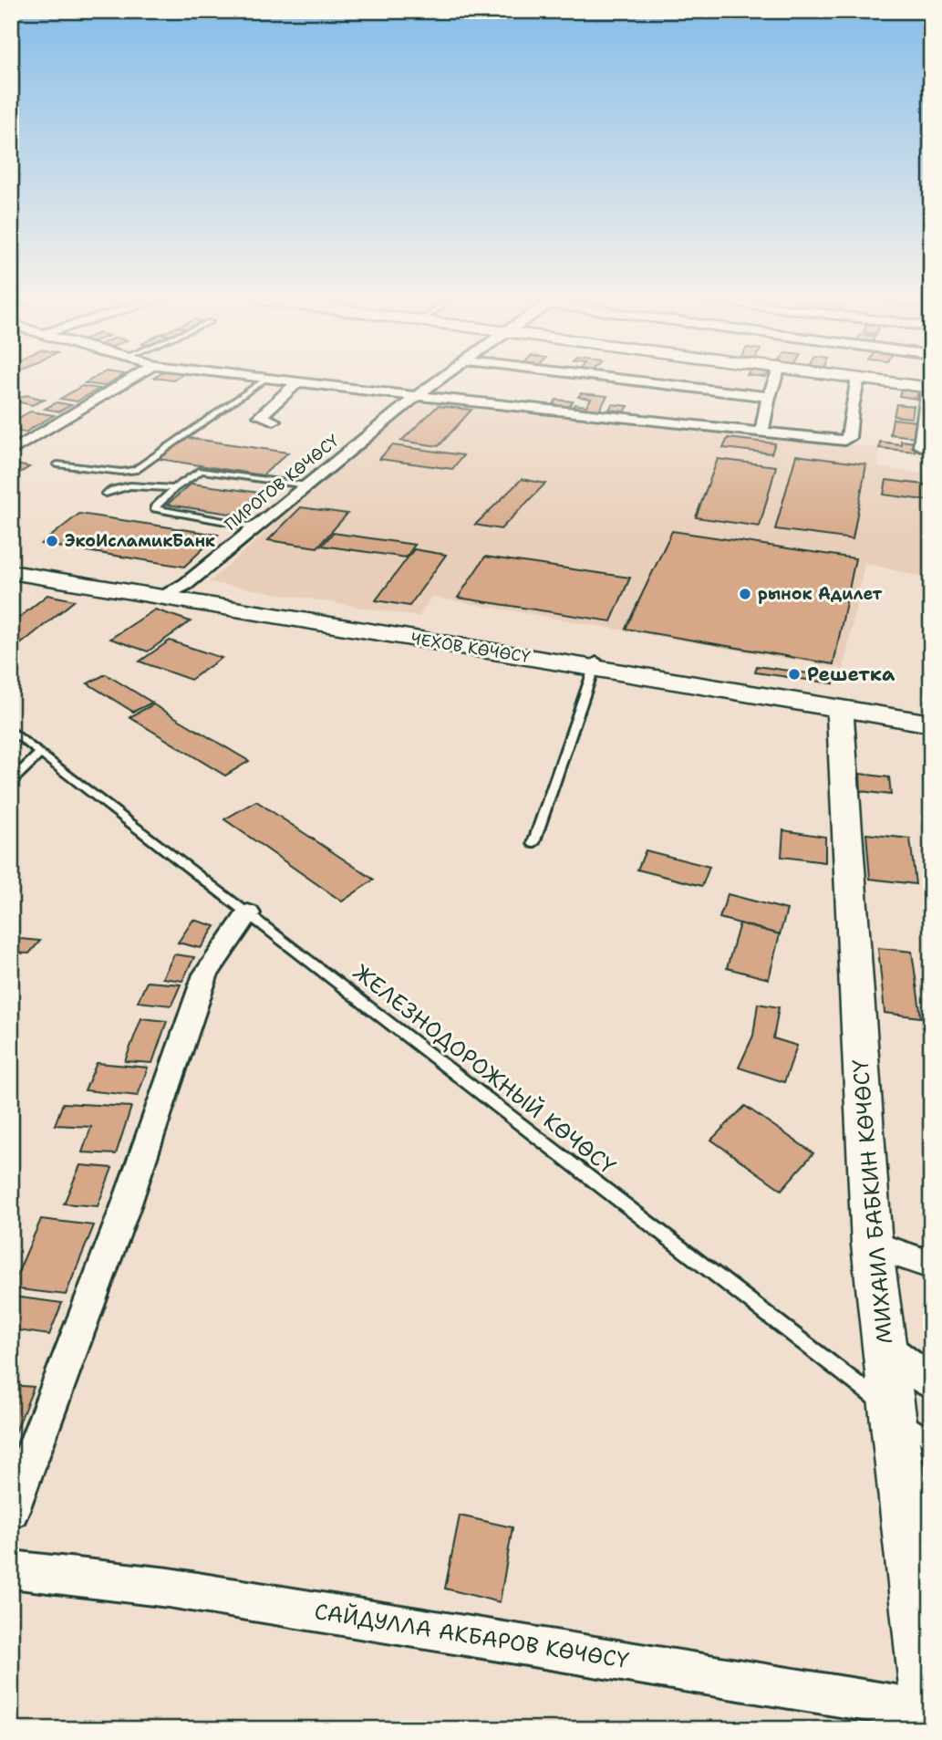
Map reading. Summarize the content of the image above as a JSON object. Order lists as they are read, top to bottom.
{
  "streets": {
    "main road": ["ЧЕХОВ КӨЧӨСҮ", "МИХАИЛ БАБКИН КӨЧӨСҮ"],
    "street": ["ПИРОГОВ КӨЧӨСҮ", "САЙДУЛЛА АКБАРОВ КӨЧӨСҮ"],
    "lane": ["ЖЕЛЕЗНОДОРОЖНЫЙ КӨЧӨСҮ"]
  },
  "crossings": [
    ["ПИРОГОВ КӨЧӨСҮ", "ЧЕХОВ КӨЧӨСҮ"],
    ["ЧЕХОВ КӨЧӨСҮ", "МИХАИЛ БАБКИН КӨЧӨСҮ"],
    ["ЖЕЛЕЗНОДОРОЖНЫЙ КӨЧӨСҮ", "МИХАИЛ БАБКИН КӨЧӨСҮ"],
    ["МИХАИЛ БАБКИН КӨЧӨСҮ", "САЙДУЛЛА АКБАРОВ КӨЧӨСҮ"]
  ],
  "places": ["ЭкоИсламикБанк", "рынок Адилет", "Решетка"]
}
